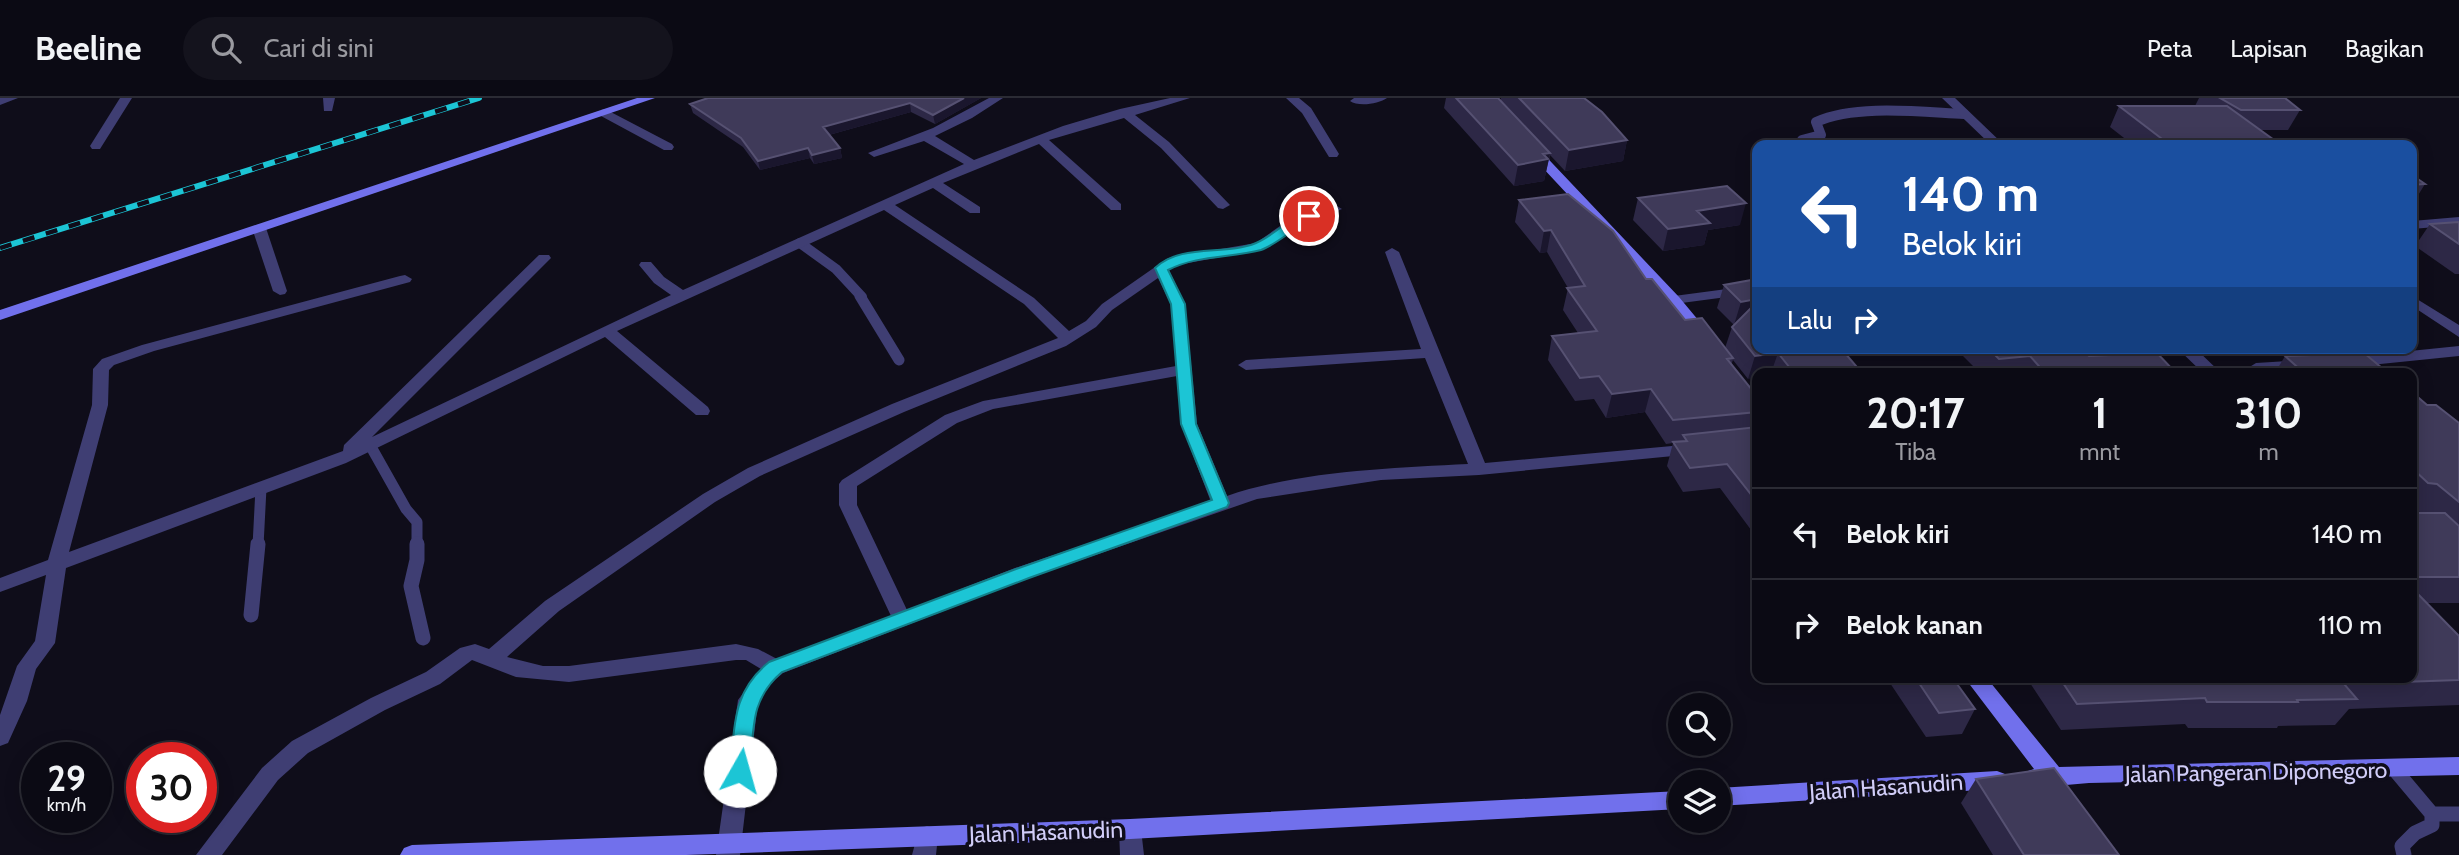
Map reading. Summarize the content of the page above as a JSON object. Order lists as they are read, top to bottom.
{
  "streets": {
    "main road": ["Jalan Pangeran Diponegoro", "Jalan Hasanudin"]
  },
  "crossings": [
    ["Jalan Pangeran Diponegoro", "Jalan Hasanudin"]
  ],
  "page": {
    "header": "Beeline",
    "search": "Cari di sini",
    "nav": ["Peta", "Lapisan", "Bagikan"],
    "turn": ["140 m", "Belok kiri"],
    "then": "Lalu",
    "eta": [
      "20:17",
      "Tiba",
      "1",
      "mnt",
      "310",
      "m"
    ],
    "list": [
      {
        "name": "Belok kiri",
        "value": "140 m"
      },
      {
        "name": "Belok kanan",
        "value": "110 m"
      }
    ],
    "speed": "29 km/h",
    "limit": "30"
  }
}
